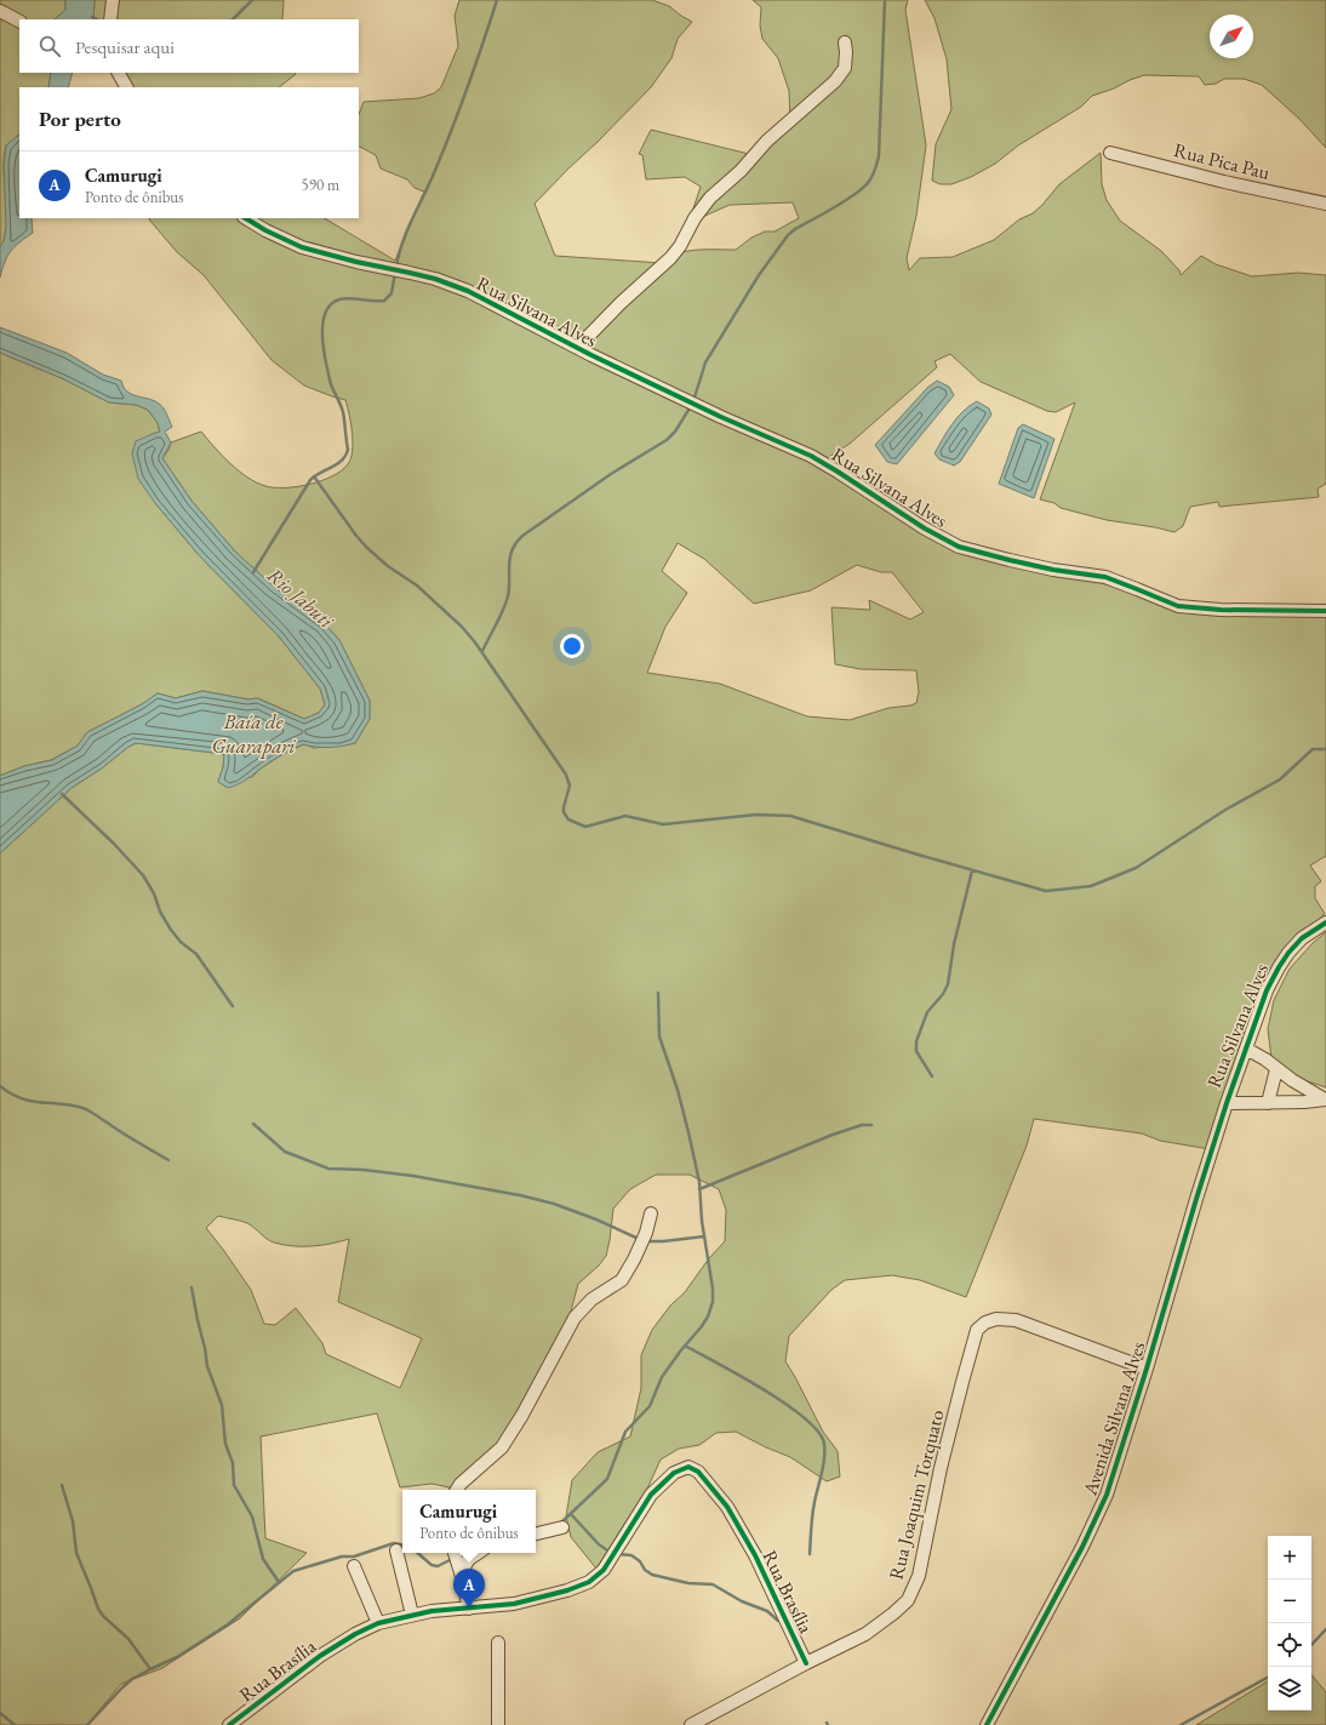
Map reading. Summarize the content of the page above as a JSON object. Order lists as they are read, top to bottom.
{
  "streets": {
    "street": [
      "Rua Pica Pau",
      "Rua Silvana Alves",
      "Avenida Silvana Alves",
      "Rua Joaquim Torquato",
      "Rua Brasília"
    ]
  },
  "crossings": [
    ["Rua Silvana Alves", "Avenida Silvana Alves"],
    ["Avenida Silvana Alves", "Rua Joaquim Torquato"],
    ["Rua Joaquim Torquato", "Rua Brasília"]
  ],
  "water": ["Rio Jabuti", "Baía de Guarapari"],
  "north": "top right",
  "page": {
    "search": "Pesquisar aqui",
    "heading": "Por perto",
    "list": [
      {
        "mark": "A",
        "name": "Camurugi",
        "note": "Ponto de ônibus",
        "value": "590 m"
      }
    ],
    "popup": ["Camurugi", "Ponto de ônibus"],
    "map_buttons": ["+", "−"],
    "pins": "A"
  }
}
